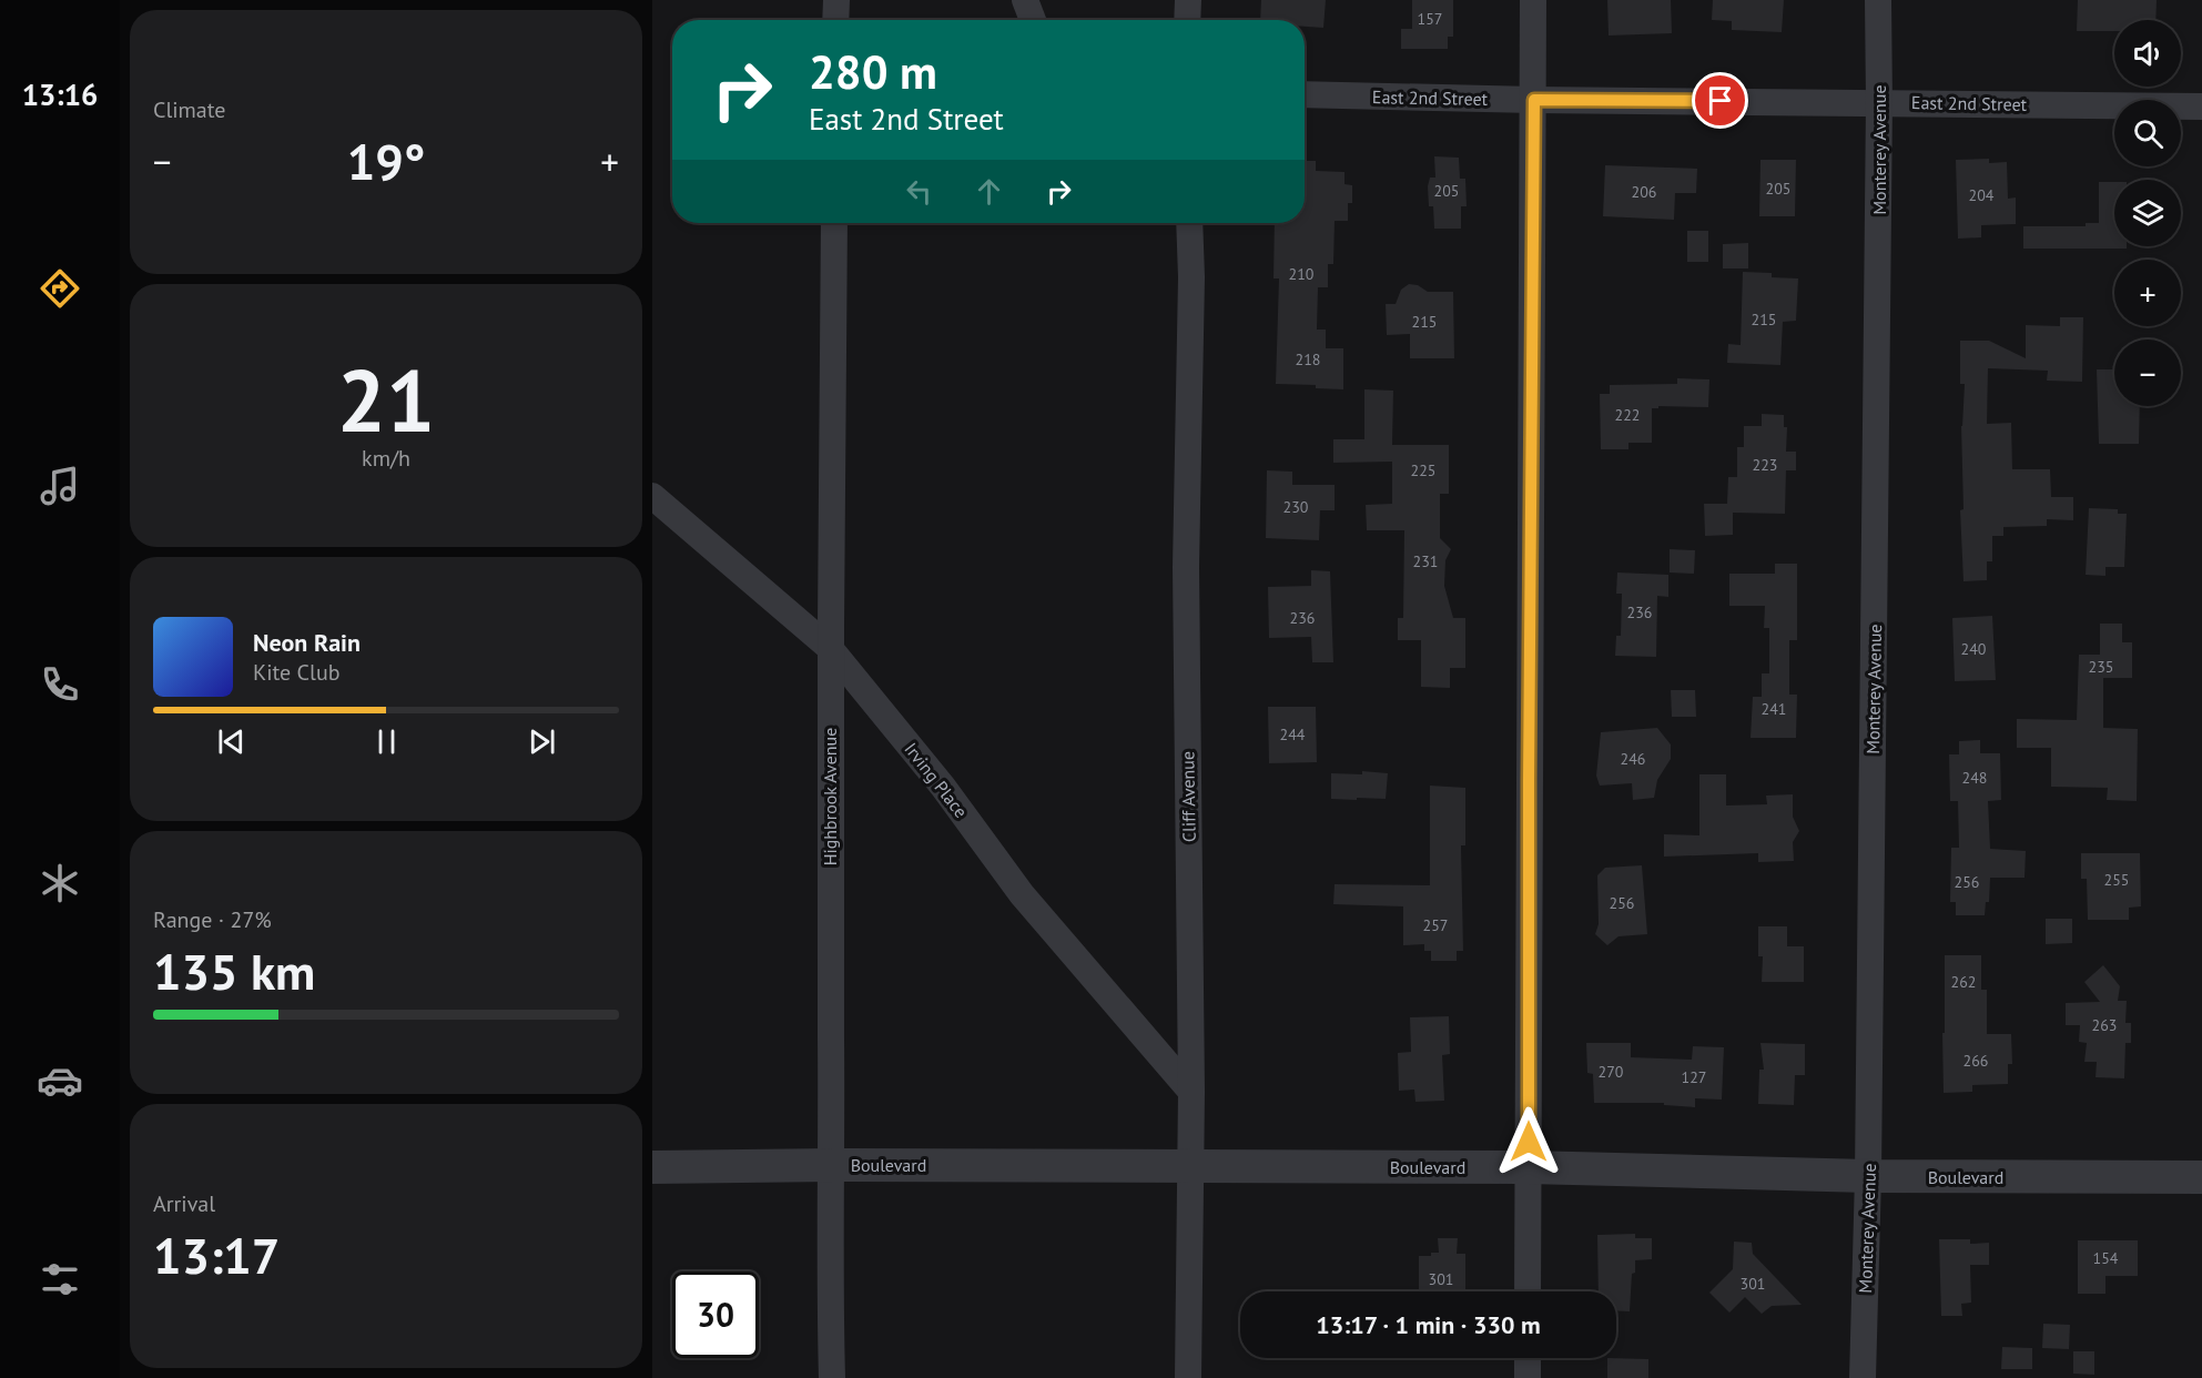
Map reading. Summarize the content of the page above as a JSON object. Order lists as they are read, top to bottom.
{
  "streets": {
    "street": [
      "East 2nd Street",
      "Monterey Avenue",
      "Irving Place",
      "Highbrook Avenue",
      "Cliff Avenue",
      "Boulevard"
    ]
  },
  "crossings": [
    ["East 2nd Street", "Monterey Avenue"],
    ["Monterey Avenue", "Boulevard"],
    ["Irving Place", "Highbrook Avenue"],
    ["Irving Place", "Cliff Avenue"],
    ["Highbrook Avenue", "Boulevard"],
    ["Cliff Avenue", "Boulevard"]
  ],
  "house_numbers": [
    "157",
    "205",
    "205",
    "206",
    "204",
    "210",
    "215",
    "215",
    "218",
    "222",
    "223",
    "225",
    "230",
    "231",
    "236",
    "236",
    "240",
    "235",
    "241",
    "244",
    "246",
    "248",
    "255",
    "256",
    "256",
    "257",
    "262",
    "263",
    "266",
    "270",
    "127",
    "154",
    "301",
    "301"
  ],
  "page": {
    "tabs": "13:16",
    "tile": [
      "Climate",
      ["21", "km/h"],
      ["Range · 27%", "135 km"],
      ["Arrival", "13:17"]
    ],
    "map_buttons": ["+", "−"],
    "turn": ["280 m", "East 2nd Street"],
    "heat": ["−", "19°", "+"],
    "song": ["Neon Rain", "Kite Club"],
    "limit": "30",
    "trip": "13:17 · 1 min · 330 m"
  }
}
